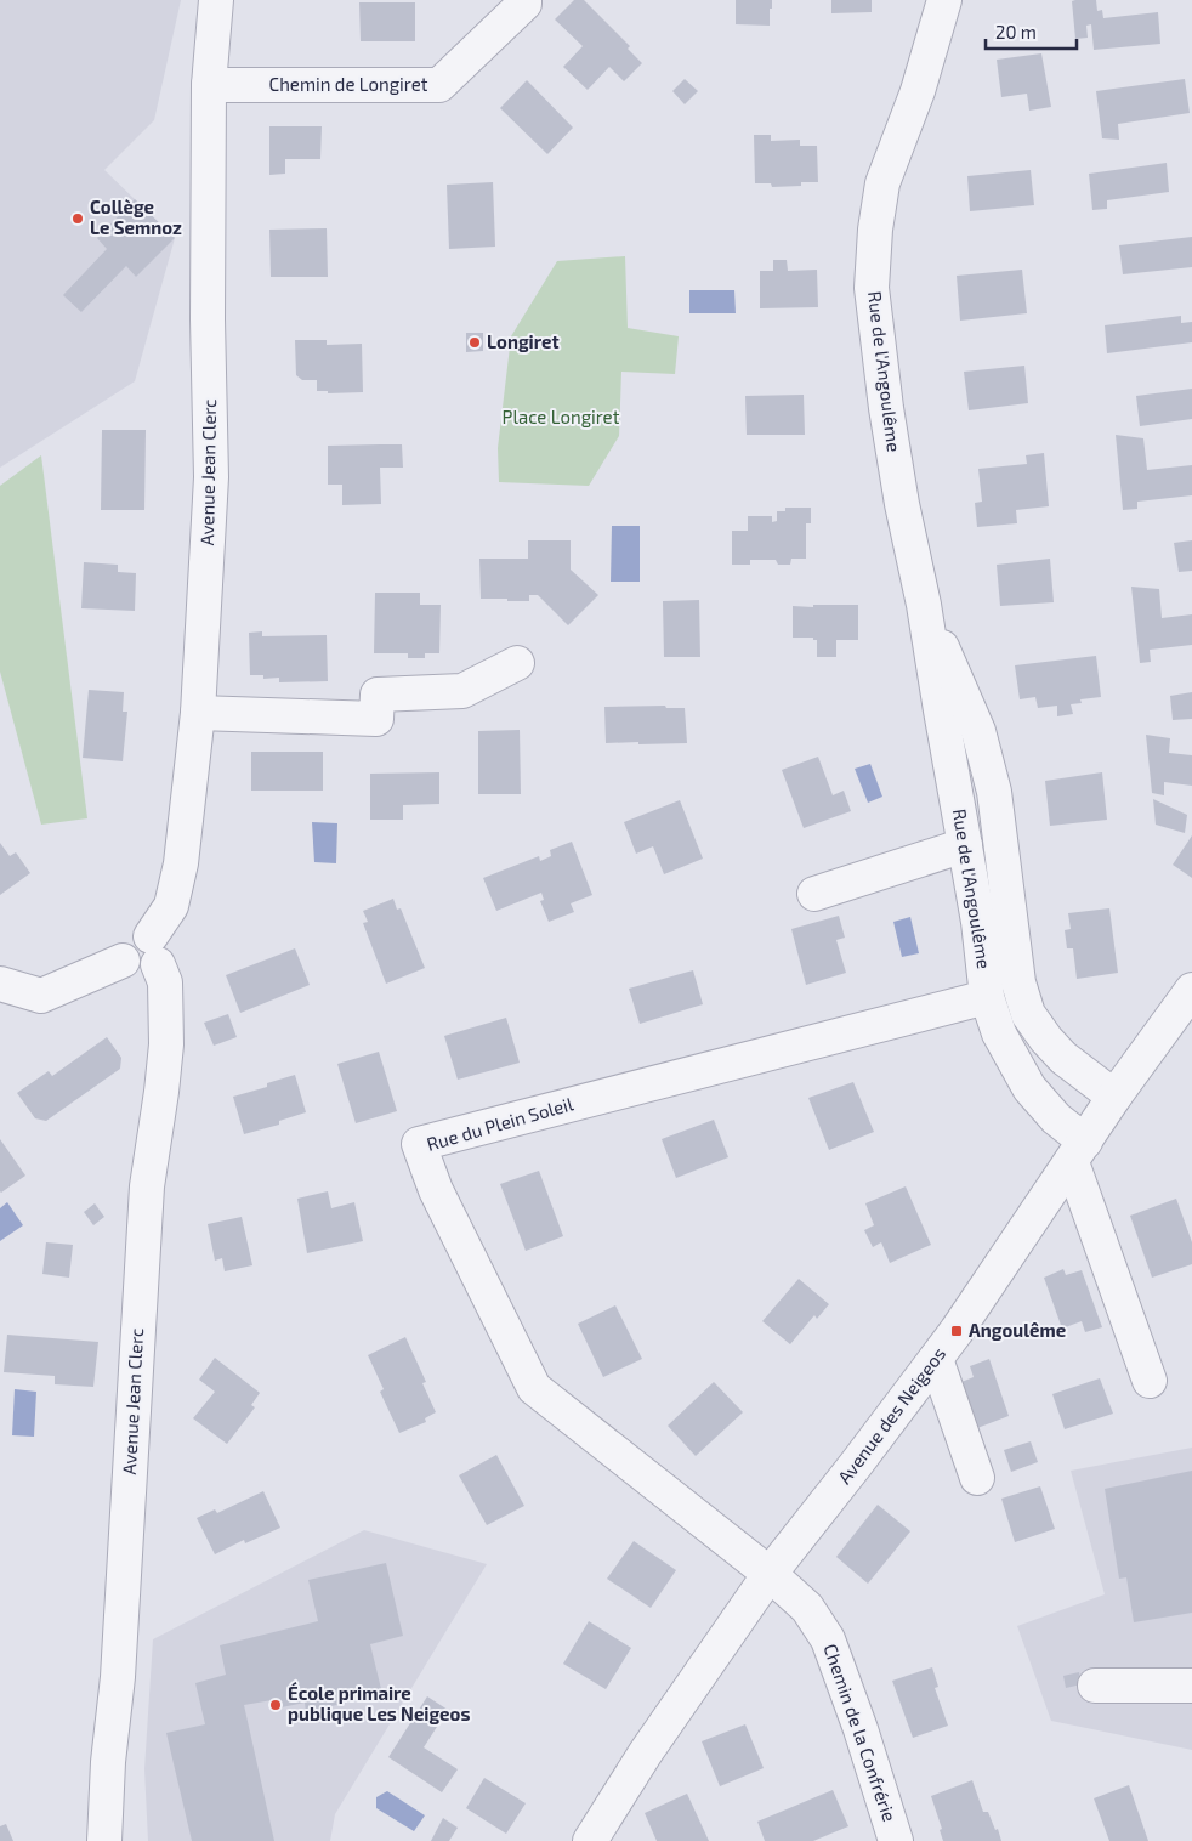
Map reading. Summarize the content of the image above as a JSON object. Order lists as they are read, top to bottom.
{
  "streets": {
    "street": [
      "Chemin de Longiret",
      "Rue de l'Angoulême",
      "Avenue Jean Clerc",
      "Rue du Plein Soleil",
      "Avenue des Neigeos",
      "Chemin de la Confrérie"
    ]
  },
  "crossings": [
    ["Chemin de Longiret", "Avenue Jean Clerc"],
    ["Rue de l'Angoulême", "Rue du Plein Soleil"],
    ["Rue de l'Angoulême", "Avenue des Neigeos"],
    ["Rue du Plein Soleil", "Avenue des Neigeos"],
    ["Rue du Plein Soleil", "Chemin de la Confrérie"],
    ["Avenue des Neigeos", "Chemin de la Confrérie"]
  ],
  "parks": ["Place Longiret"],
  "places": {
    "other": ["Collège Le Semnoz", "Longiret", "École primaire publique Les Neigeos"],
    "transit": ["Angoulême"]
  },
  "scale_bar": "20 m"
}
